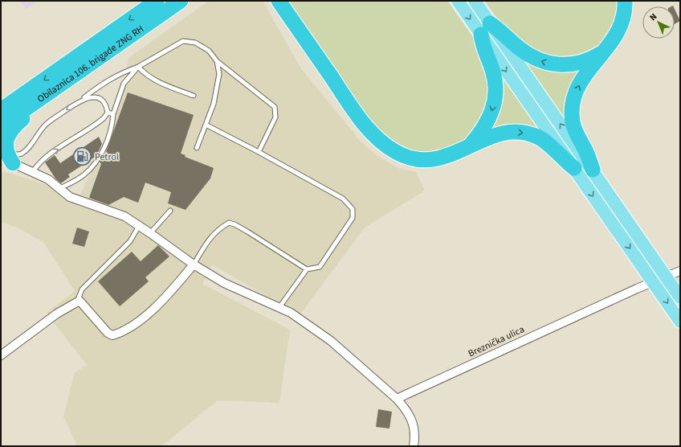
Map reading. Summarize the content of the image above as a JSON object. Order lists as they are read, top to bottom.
{
  "streets": {
    "highway": ["Obilaznica 106. brigade ZNG RH"],
    "street": ["Breznička ulica"]
  },
  "places": {
    "fuel station": ["Petrol"]
  },
  "north": "top left"
}
